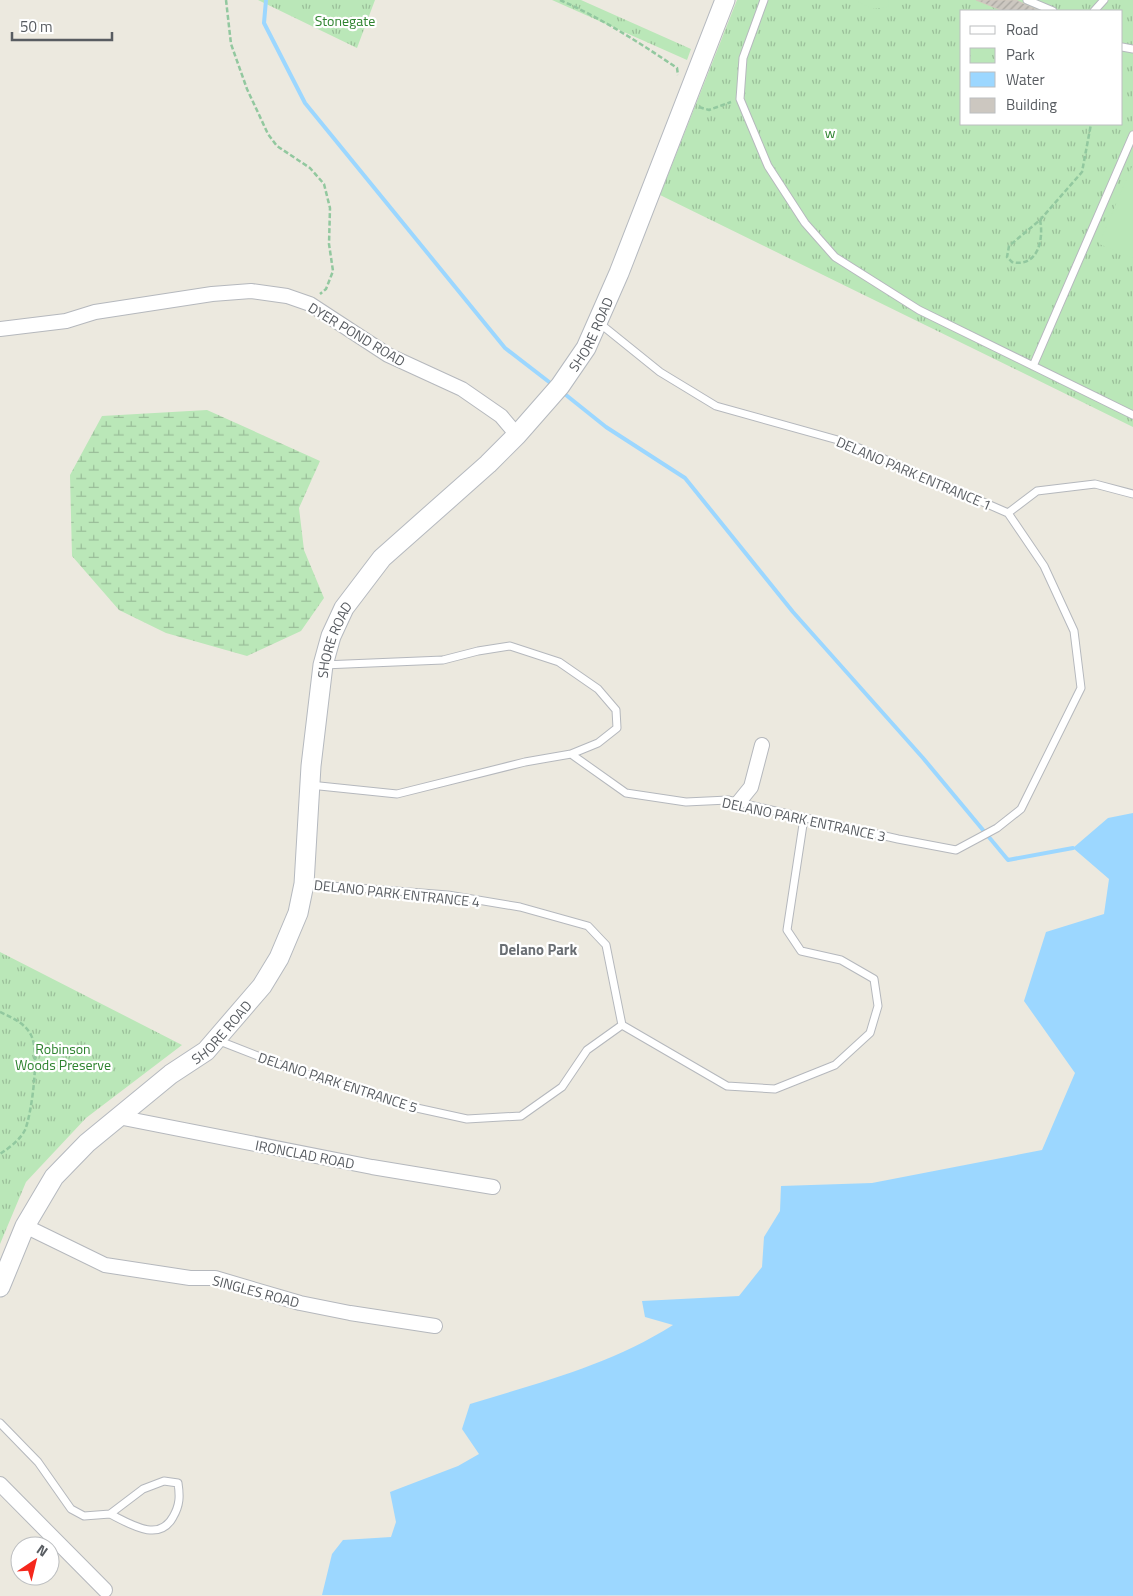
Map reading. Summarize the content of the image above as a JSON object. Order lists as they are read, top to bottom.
{
  "streets": {
    "street": [
      "SHORE ROAD",
      "DYER POND ROAD",
      "IRONCLAD ROAD",
      "SINGLES ROAD"
    ],
    "lane": [
      "DELANO PARK ENTRANCE 1",
      "DELANO PARK ENTRANCE 3",
      "DELANO PARK ENTRANCE 4",
      "DELANO PARK ENTRANCE 5"
    ]
  },
  "crossings": [
    ["SHORE ROAD", "DYER POND ROAD"],
    ["SHORE ROAD", "DELANO PARK ENTRANCE 1"],
    ["SHORE ROAD", "DELANO PARK ENTRANCE 4"],
    ["SHORE ROAD", "DELANO PARK ENTRANCE 5"],
    ["SHORE ROAD", "IRONCLAD ROAD"],
    ["SHORE ROAD", "SINGLES ROAD"],
    ["DELANO PARK ENTRANCE 1", "DELANO PARK ENTRANCE 3"],
    ["DELANO PARK ENTRANCE 4", "DELANO PARK ENTRANCE 5"]
  ],
  "districts": ["Delano Park"],
  "parks": ["Stonegate", "w", "Robinson Woods Preserve"],
  "legend": [
    "Road",
    "Park",
    "Water",
    "Building"
  ],
  "scale_bar": "50 m",
  "north": "top right"
}
